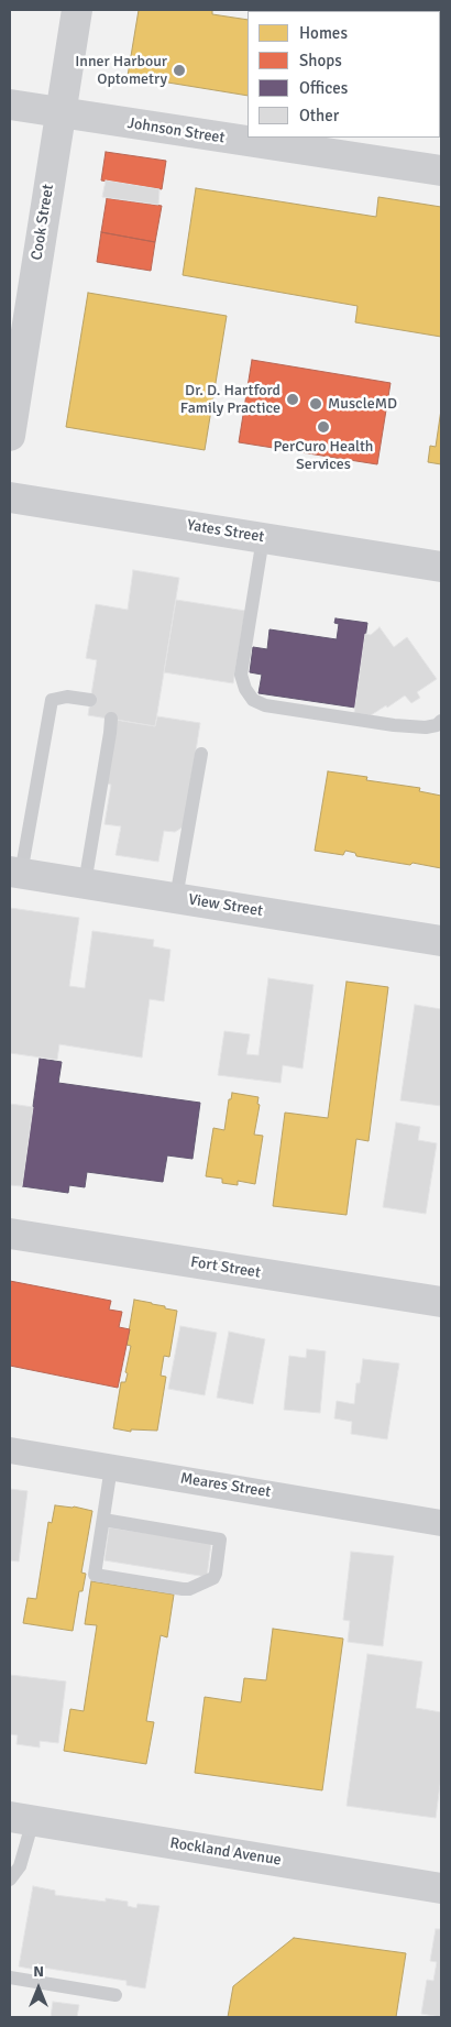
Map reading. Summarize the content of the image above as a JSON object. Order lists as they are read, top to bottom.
{
  "streets": {
    "main road": [
      "Johnson Street",
      "Cook Street",
      "Yates Street",
      "View Street",
      "Fort Street",
      "Rockland Avenue"
    ],
    "street": ["Meares Street"]
  },
  "crossings": [
    ["Johnson Street", "Cook Street"]
  ],
  "places": [
    "Inner Harbour Optometry",
    "Dr. D. Hartford Family Practice",
    "MuscleMD",
    "PerCuro Health Services"
  ],
  "legend": [
    "Homes",
    "Shops",
    "Offices",
    "Other"
  ],
  "north": "top"
}
